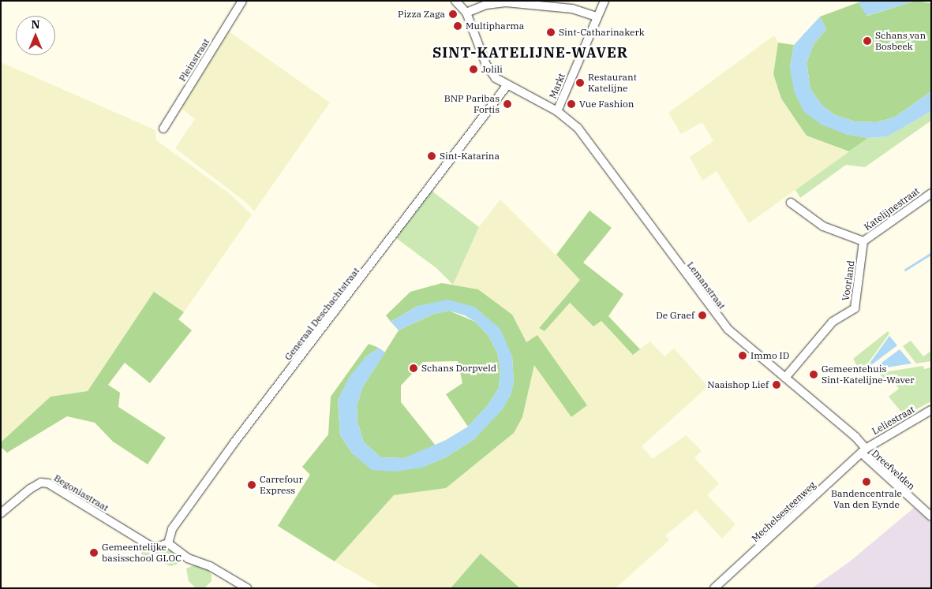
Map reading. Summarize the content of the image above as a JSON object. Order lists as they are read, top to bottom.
{
  "streets": {
    "street": [
      "Pleinstraat",
      "Markt",
      "Katelijnestraat",
      "Voorland",
      "Lemanstraat",
      "Generaal Deschachtstraat",
      "Leliestraat",
      "Dreefvelden",
      "Begoniastraat",
      "Mechelsesteenweg"
    ]
  },
  "crossings": [
    ["Markt", "Lemanstraat"],
    ["Markt", "Generaal Deschachtstraat"],
    ["Katelijnestraat", "Voorland"],
    ["Voorland", "Lemanstraat"],
    ["Lemanstraat", "Leliestraat"],
    ["Lemanstraat", "Dreefvelden"],
    ["Lemanstraat", "Mechelsesteenweg"],
    ["Generaal Deschachtstraat", "Begoniastraat"],
    ["Leliestraat", "Dreefvelden"],
    ["Leliestraat", "Mechelsesteenweg"],
    ["Dreefvelden", "Mechelsesteenweg"]
  ],
  "districts": ["SINT-KATELIJNE-WAVER"],
  "places": [
    "Pizza Zaga",
    "Multipharma",
    "Sint-Catharinakerk",
    "Schans van Bosbeek",
    "Jolili",
    "Restaurant Katelijne",
    "BNP Paribas Fortis",
    "Vue Fashion",
    "Sint-Katarina",
    "De Graef",
    "Immo ID",
    "Schans Dorpveld",
    "Gemeentehuis Sint-Katelijne-Waver",
    "Naaishop Lief",
    "Bandencentrale Van den Eynde",
    "Carrefour Express",
    "Gemeentelijke basisschool GLOC"
  ],
  "north": "top"
}
